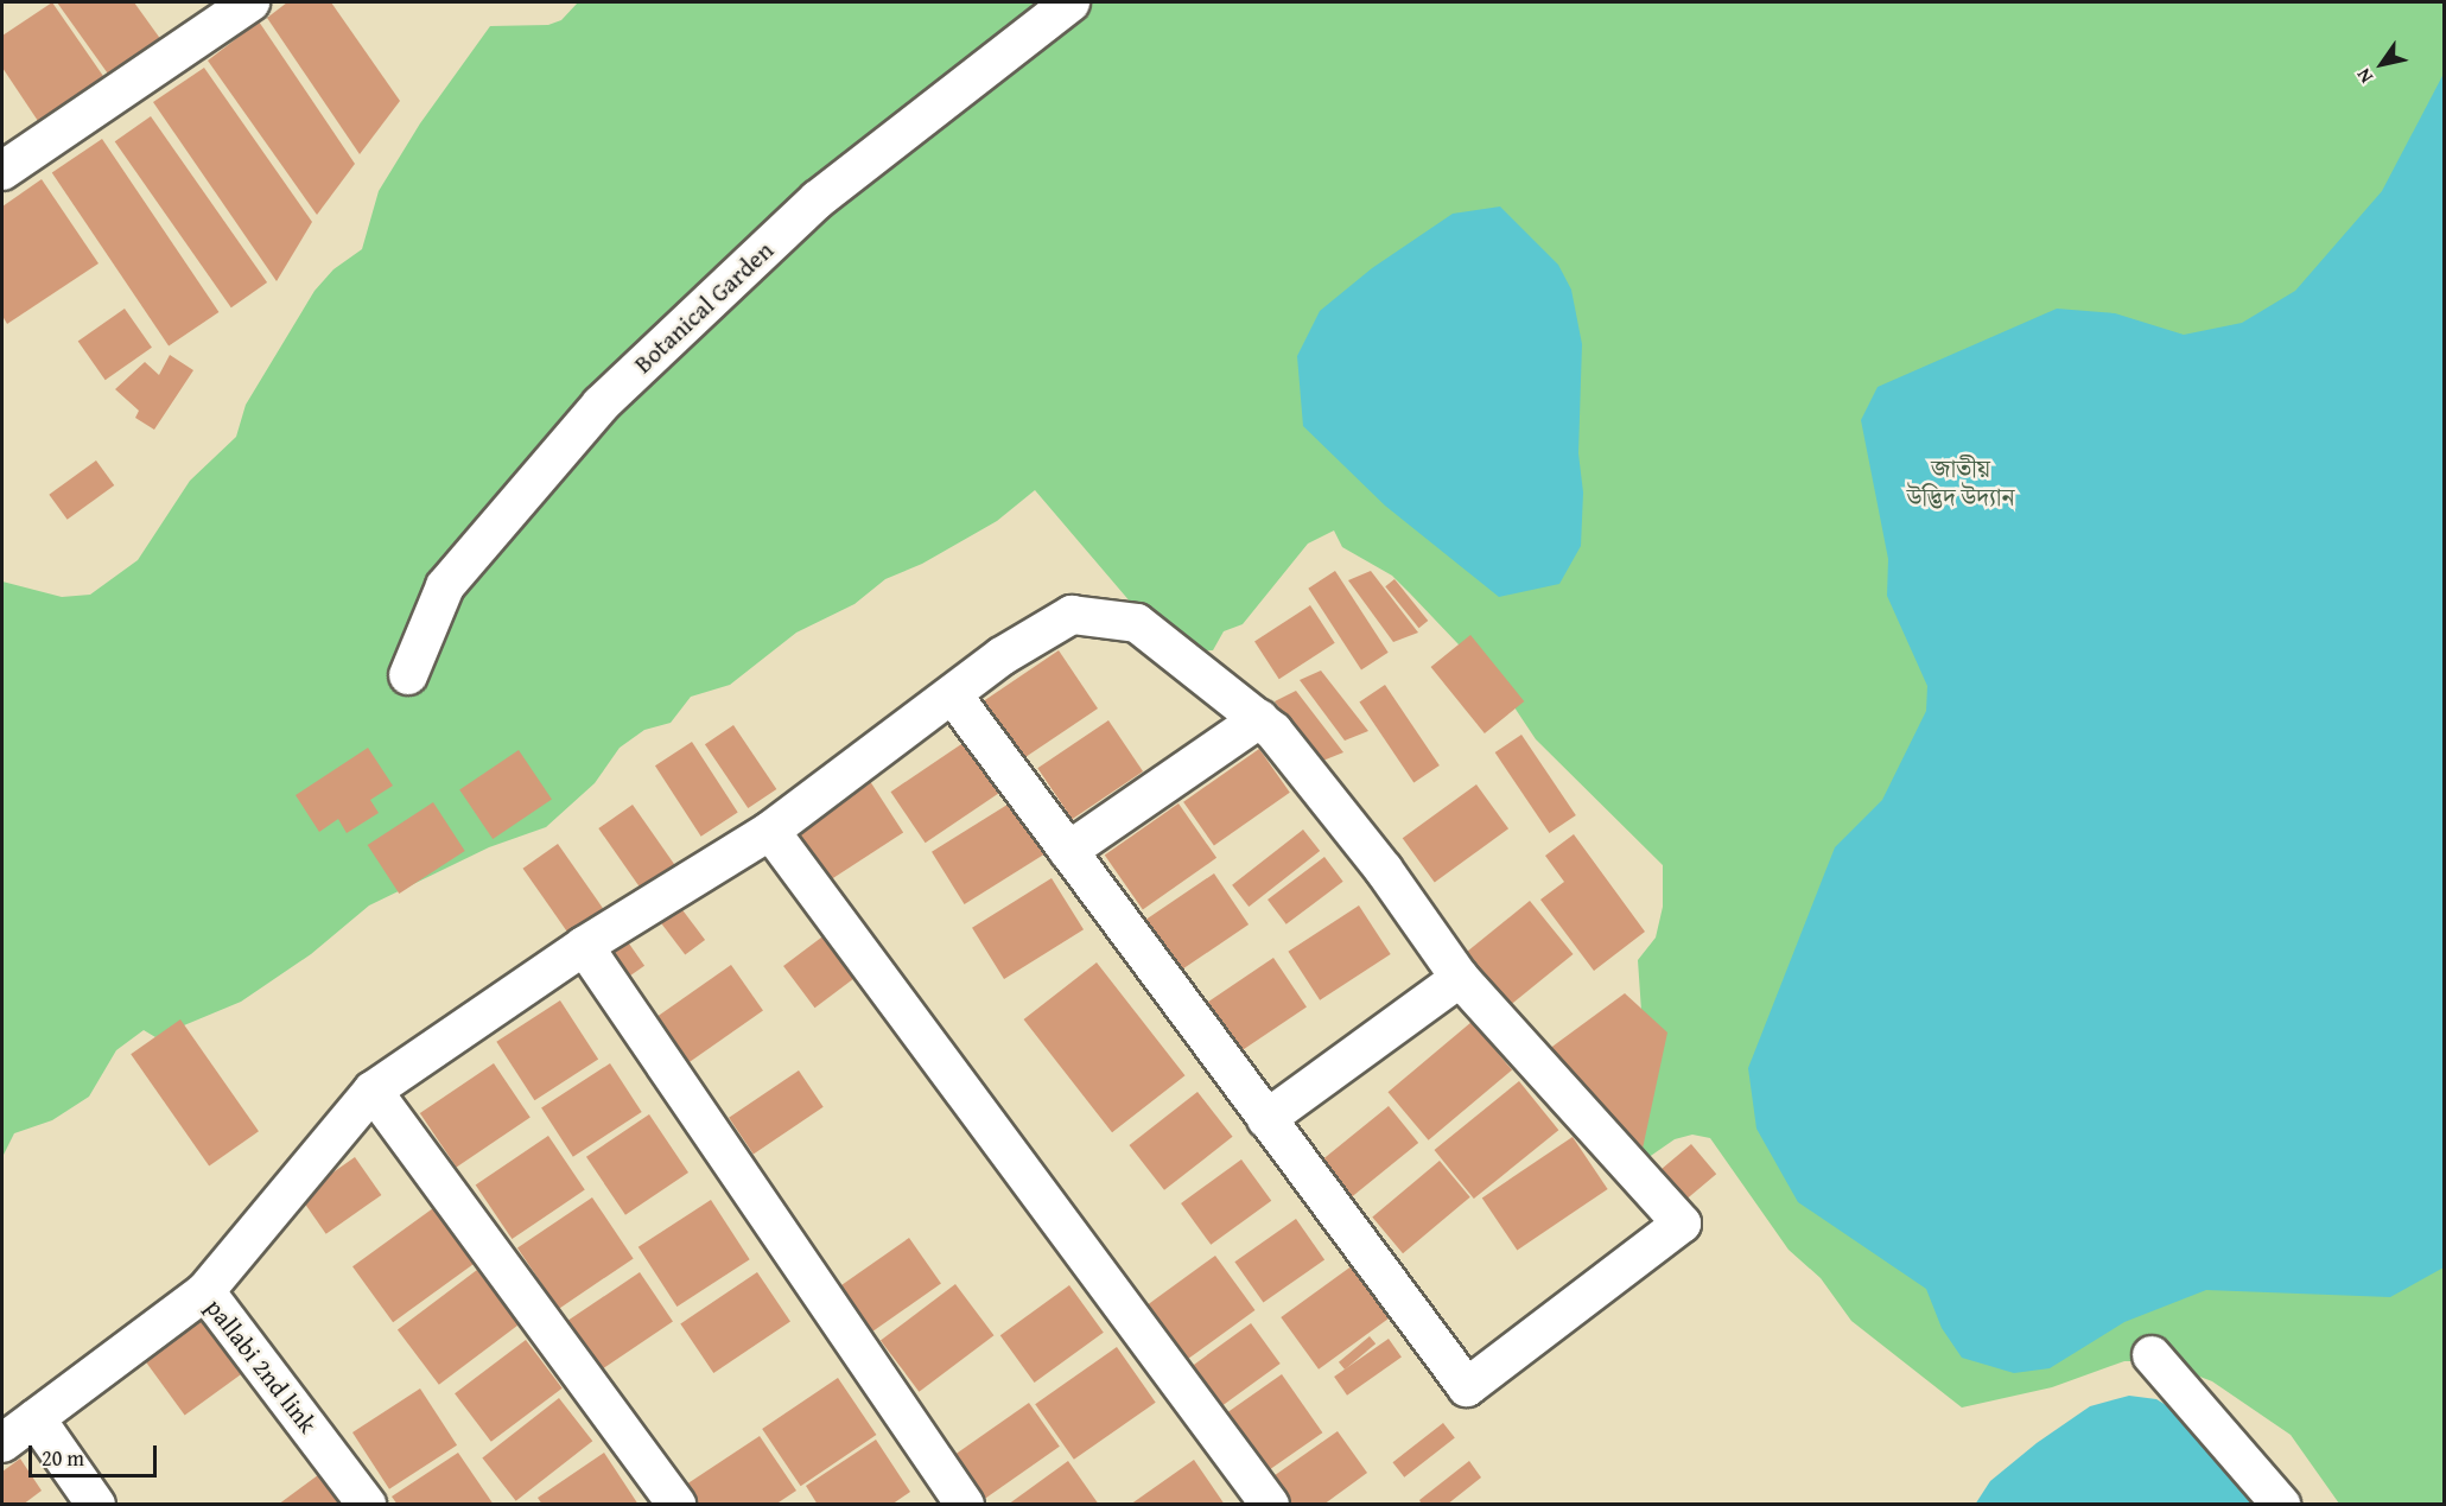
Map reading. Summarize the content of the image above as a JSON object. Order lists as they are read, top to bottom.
{
  "streets": {
    "street": ["Botanical Garden", "pallabi 2nd link"]
  },
  "parks": ["জাতীয় উদ্ভিদ উদ্যান"],
  "scale_bar": "20 m",
  "north": "bottom left"
}
